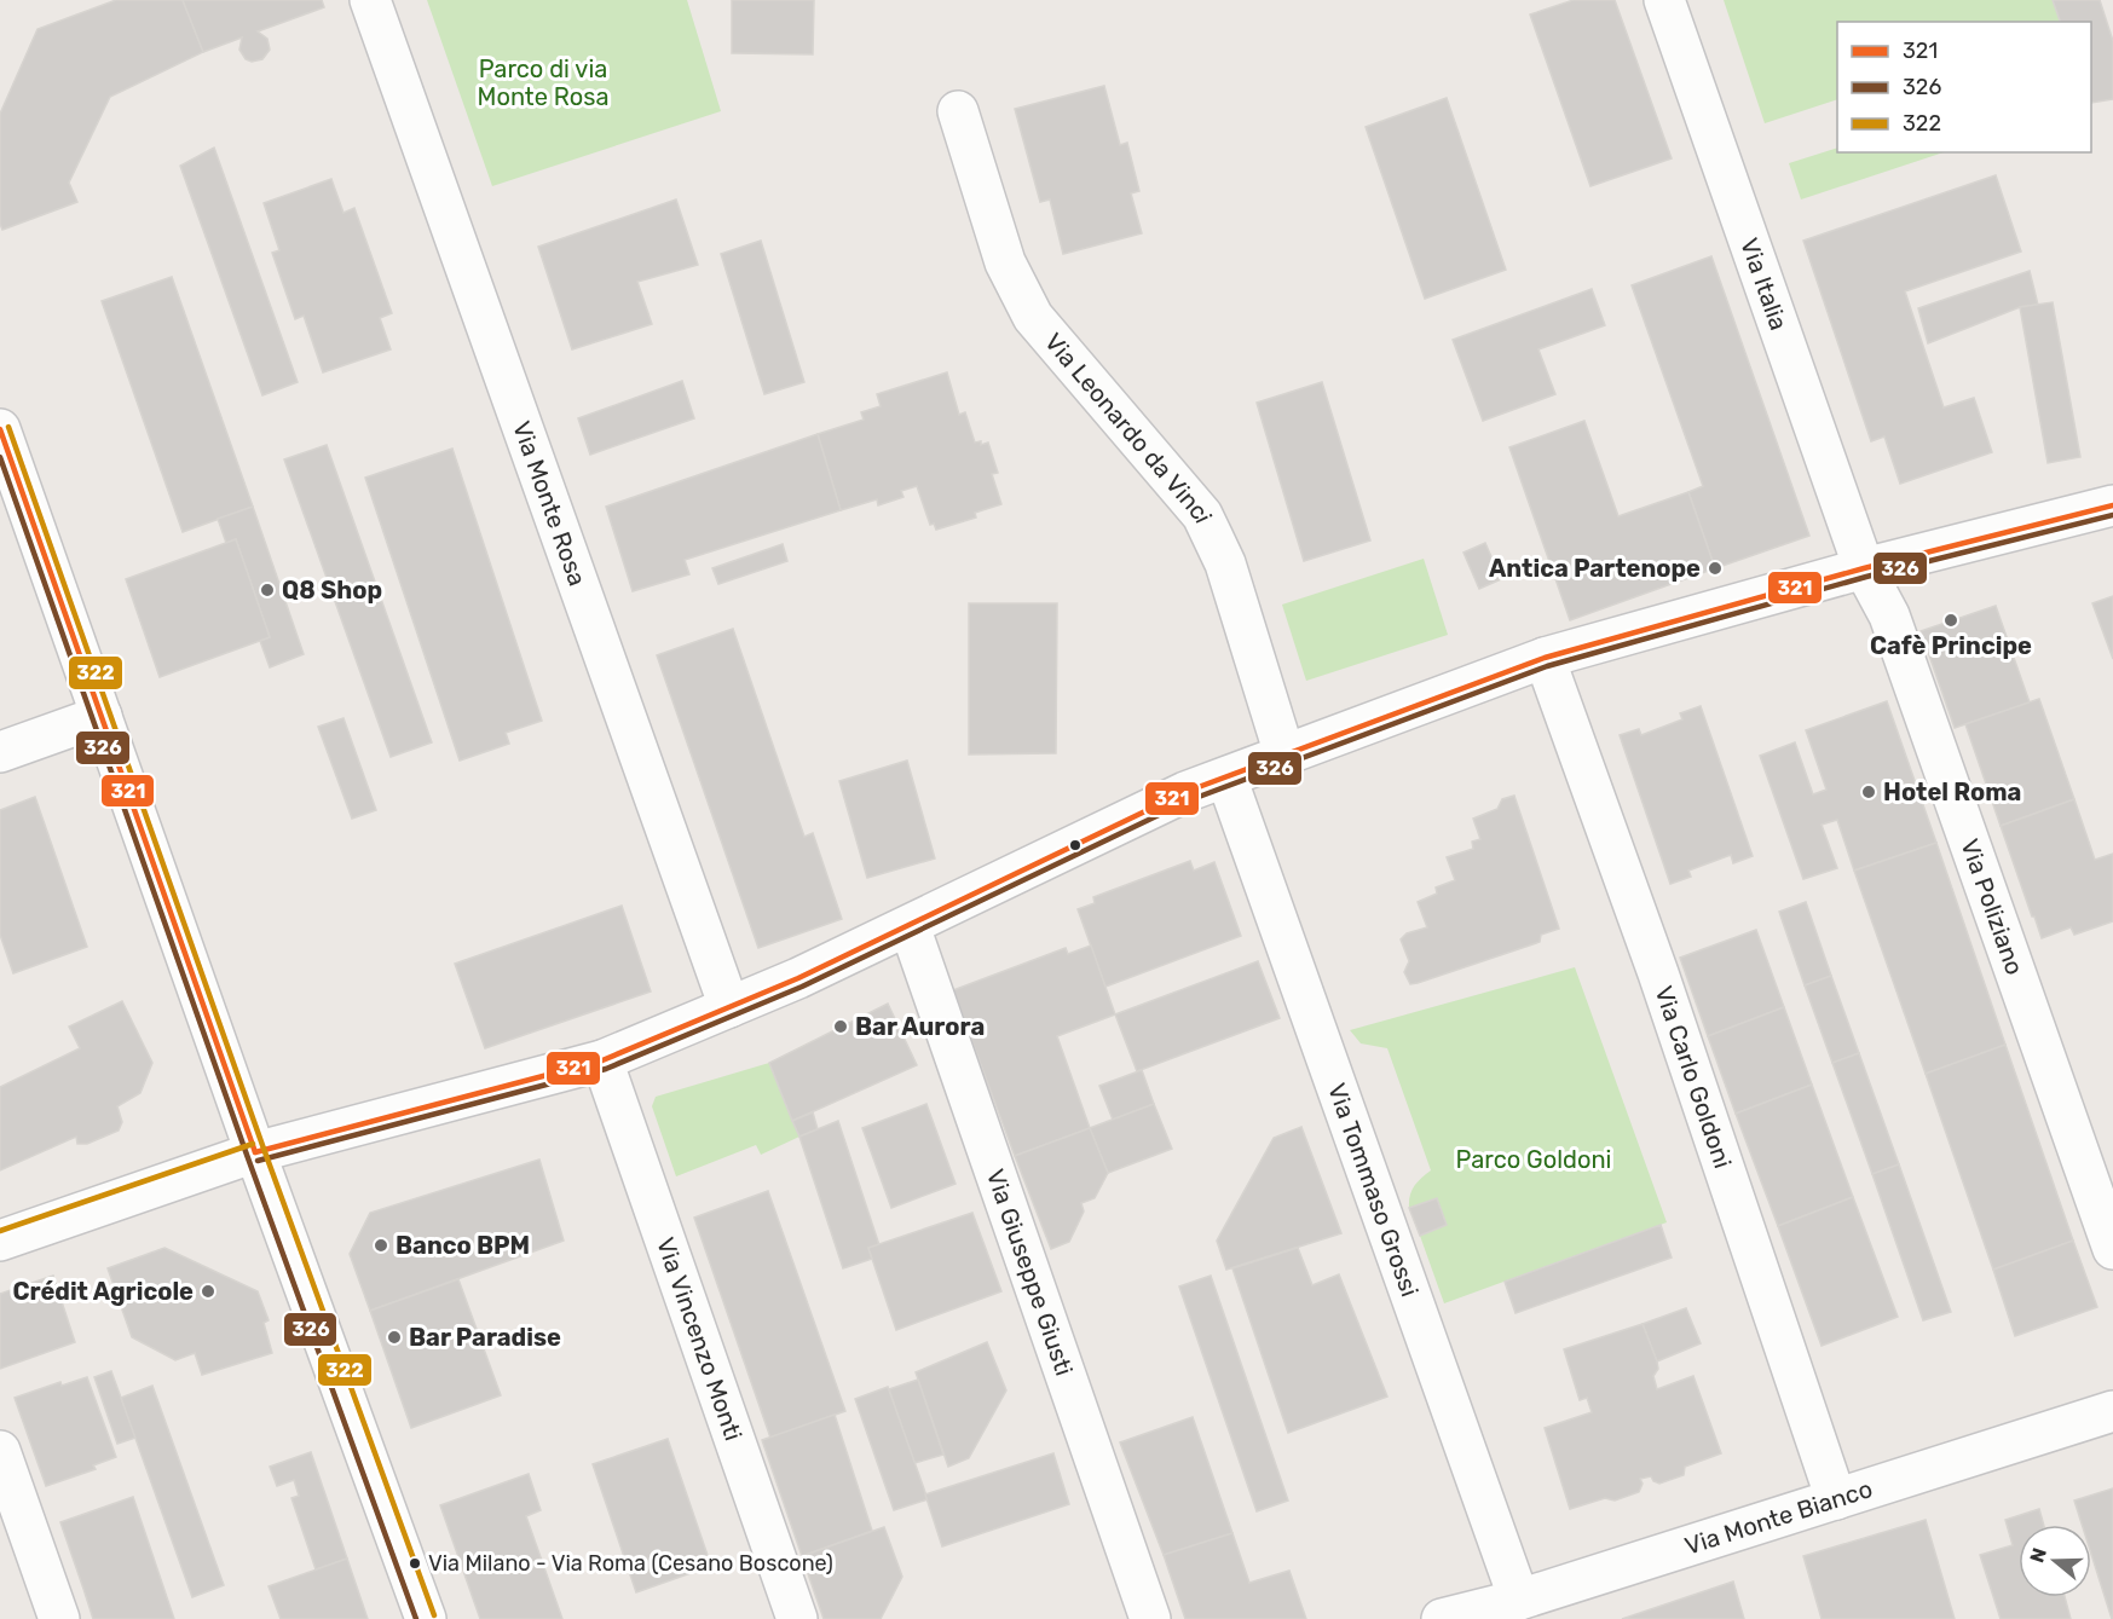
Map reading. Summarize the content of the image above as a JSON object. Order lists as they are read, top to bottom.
{
  "streets": {
    "street": [
      "Via Italia",
      "Via Leonardo da Vinci",
      "Via Monte Rosa",
      "Via Poliziano",
      "Via Carlo Goldoni",
      "Via Tommaso Grossi",
      "Via Giuseppe Giusti",
      "Via Vincenzo Monti",
      "Via Monte Bianco"
    ]
  },
  "crossings": [
    ["Via Italia", "Via Poliziano"],
    ["Via Carlo Goldoni", "Via Monte Bianco"],
    ["Via Tommaso Grossi", "Via Monte Bianco"]
  ],
  "parks": ["Parco di via Monte Rosa", "Parco Goldoni"],
  "places": [
    "Antica Partenope",
    "Q8 Shop",
    "Cafè Principe",
    "Hotel Roma",
    "Bar Aurora",
    "Banco BPM",
    "Crédit Agricole",
    "Bar Paradise",
    "Via Milano - Via Roma (Cesano Boscone)"
  ],
  "lines": ["transit line 322", "transit line 321", "transit line 326"],
  "legend": ["321", "326", "322"],
  "north": "left"
}
